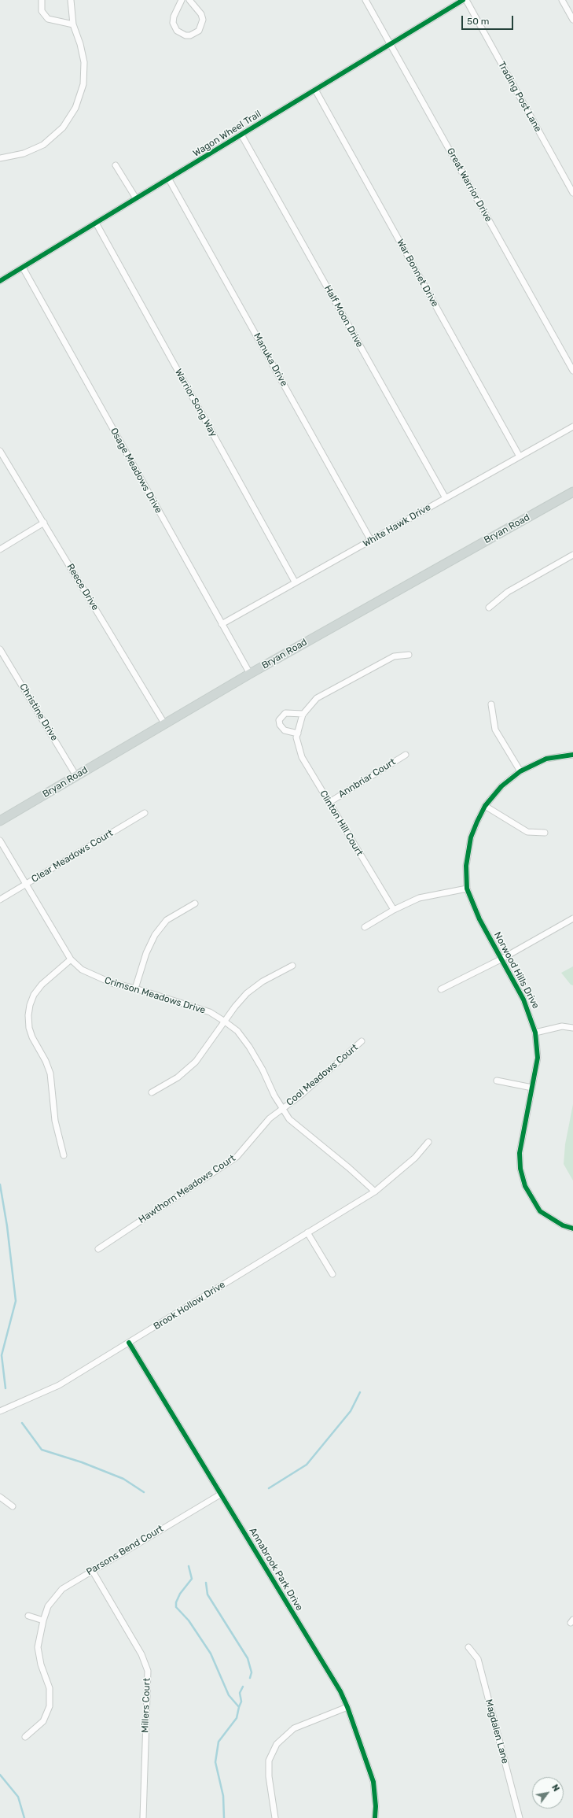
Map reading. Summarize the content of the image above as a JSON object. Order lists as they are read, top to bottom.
{
  "streets": {
    "main road": ["Bryan Road"],
    "street": [
      "Trading Post Lane",
      "Wagon Wheel Trail",
      "Great Warrior Drive",
      "War Bonnet Drive",
      "Half Moon Drive",
      "Manuka Drive",
      "Warrior Song Way",
      "Osage Meadows Drive",
      "White Hawk Drive",
      "Reece Drive",
      "Christine Drive",
      "Annbriar Court",
      "Clinton Hill Court",
      "Clear Meadows Court",
      "Norwood Hills Drive",
      "Crimson Meadows Drive",
      "Cool Meadows Court",
      "Hawthorn Meadows Court",
      "Brook Hollow Drive",
      "Parsons Bend Court",
      "Annabrook Park Drive",
      "Millers Court",
      "Magdalen Lane"
    ]
  },
  "crossings": [
    ["Wagon Wheel Trail", "Great Warrior Drive"],
    ["Wagon Wheel Trail", "War Bonnet Drive"],
    ["Wagon Wheel Trail", "Half Moon Drive"],
    ["Wagon Wheel Trail", "Manuka Drive"],
    ["Wagon Wheel Trail", "Warrior Song Way"],
    ["Wagon Wheel Trail", "Osage Meadows Drive"],
    ["War Bonnet Drive", "White Hawk Drive"],
    ["Half Moon Drive", "White Hawk Drive"],
    ["Manuka Drive", "White Hawk Drive"],
    ["Warrior Song Way", "White Hawk Drive"],
    ["Osage Meadows Drive", "White Hawk Drive"],
    ["Osage Meadows Drive", "Bryan Road"],
    ["Bryan Road", "Reece Drive"],
    ["Bryan Road", "Christine Drive"],
    ["Annbriar Court", "Clinton Hill Court"],
    ["Clear Meadows Court", "Crimson Meadows Drive"],
    ["Crimson Meadows Drive", "Cool Meadows Court"],
    ["Crimson Meadows Drive", "Hawthorn Meadows Court"],
    ["Crimson Meadows Drive", "Brook Hollow Drive"],
    ["Cool Meadows Court", "Hawthorn Meadows Court"],
    ["Brook Hollow Drive", "Annabrook Park Drive"],
    ["Parsons Bend Court", "Annabrook Park Drive"],
    ["Parsons Bend Court", "Millers Court"]
  ],
  "scale_bar": "50 m",
  "north": "top right"
}
